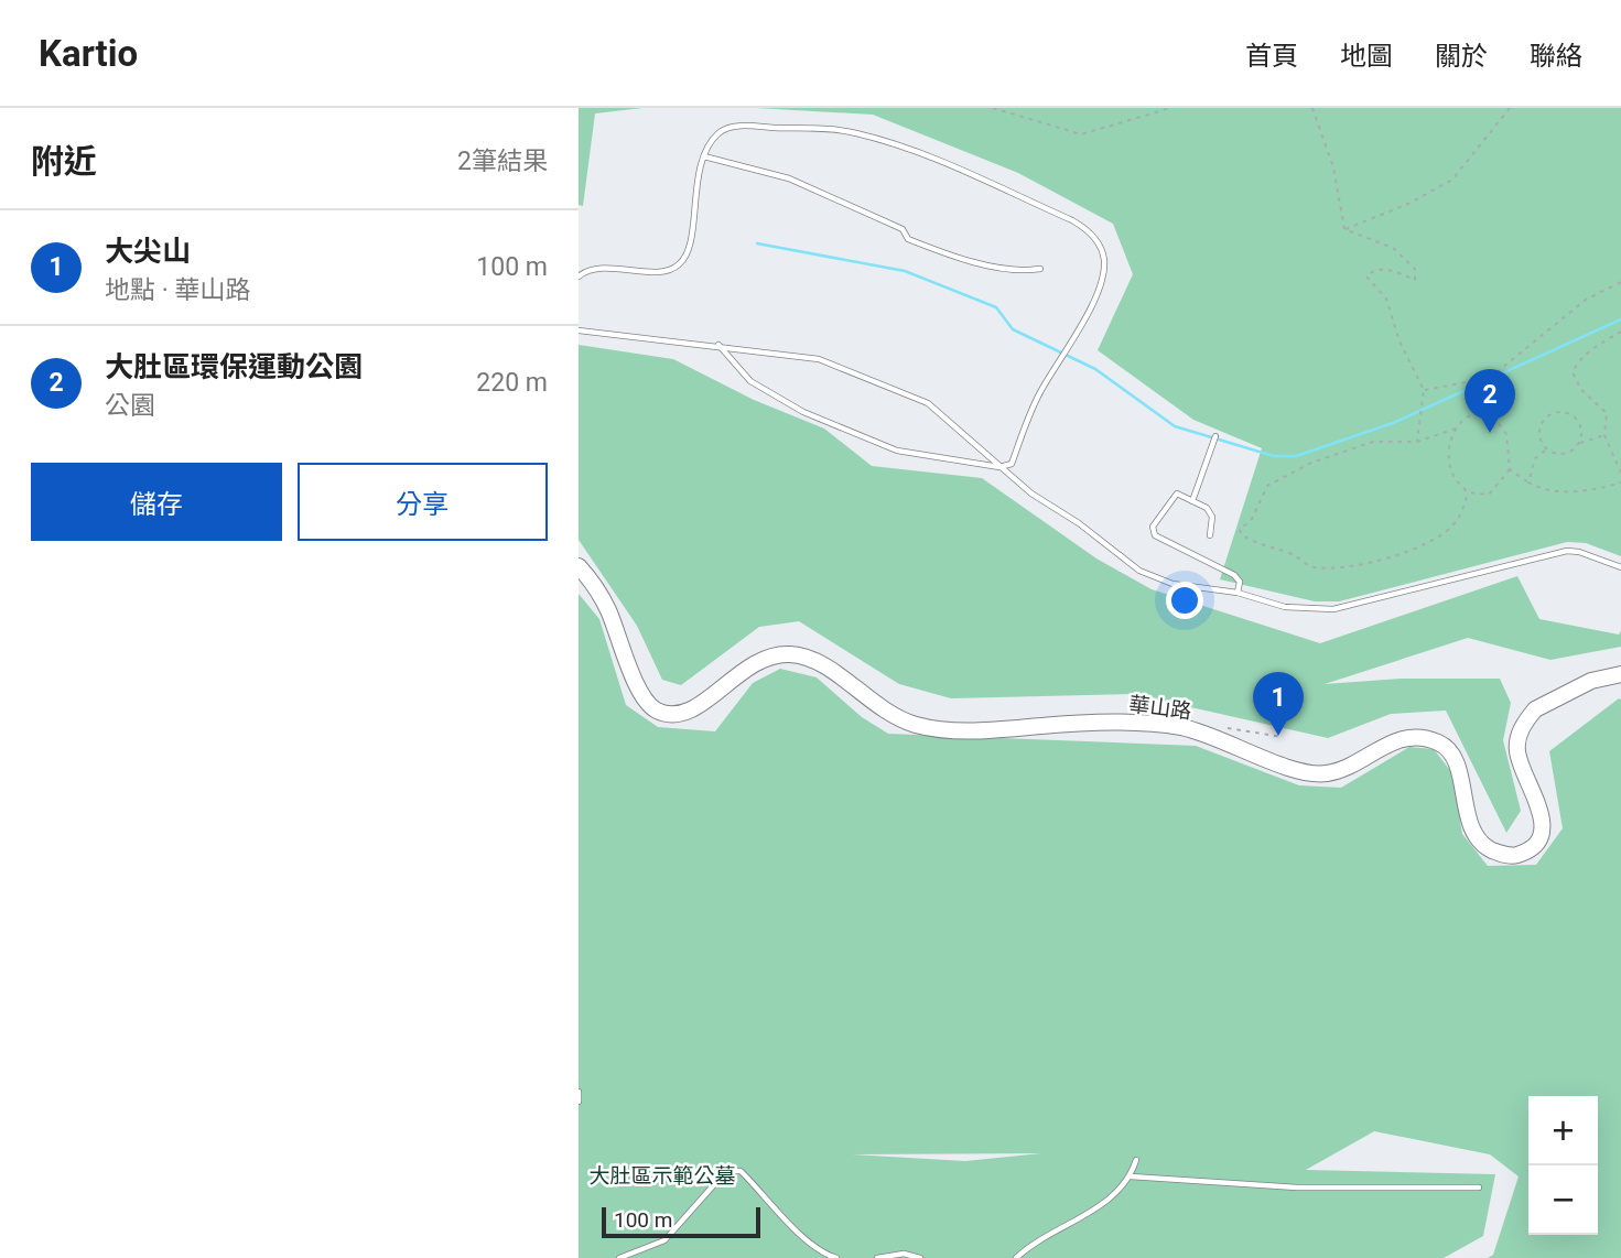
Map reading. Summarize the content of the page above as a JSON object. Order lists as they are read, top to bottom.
{
  "streets": {
    "street": ["華山路"]
  },
  "parks": ["大肚區示範公墓"],
  "scale_bar": "100 m",
  "page": {
    "header": "Kartio",
    "nav": [
      "首頁",
      "地圖",
      "關於",
      "聯絡"
    ],
    "heading": ["附近", "2筆結果"],
    "list": [
      {
        "mark": "1",
        "name": "大尖山",
        "note": "地點 · 華山路",
        "value": "100 m"
      },
      {
        "mark": "2",
        "name": "大肚區環保運動公園",
        "note": "公園",
        "value": "220 m"
      }
    ],
    "pins": ["2", "1"],
    "buttons": ["儲存", "分享"],
    "map_buttons": ["+", "−"],
    "scale": "100 m"
  }
}
